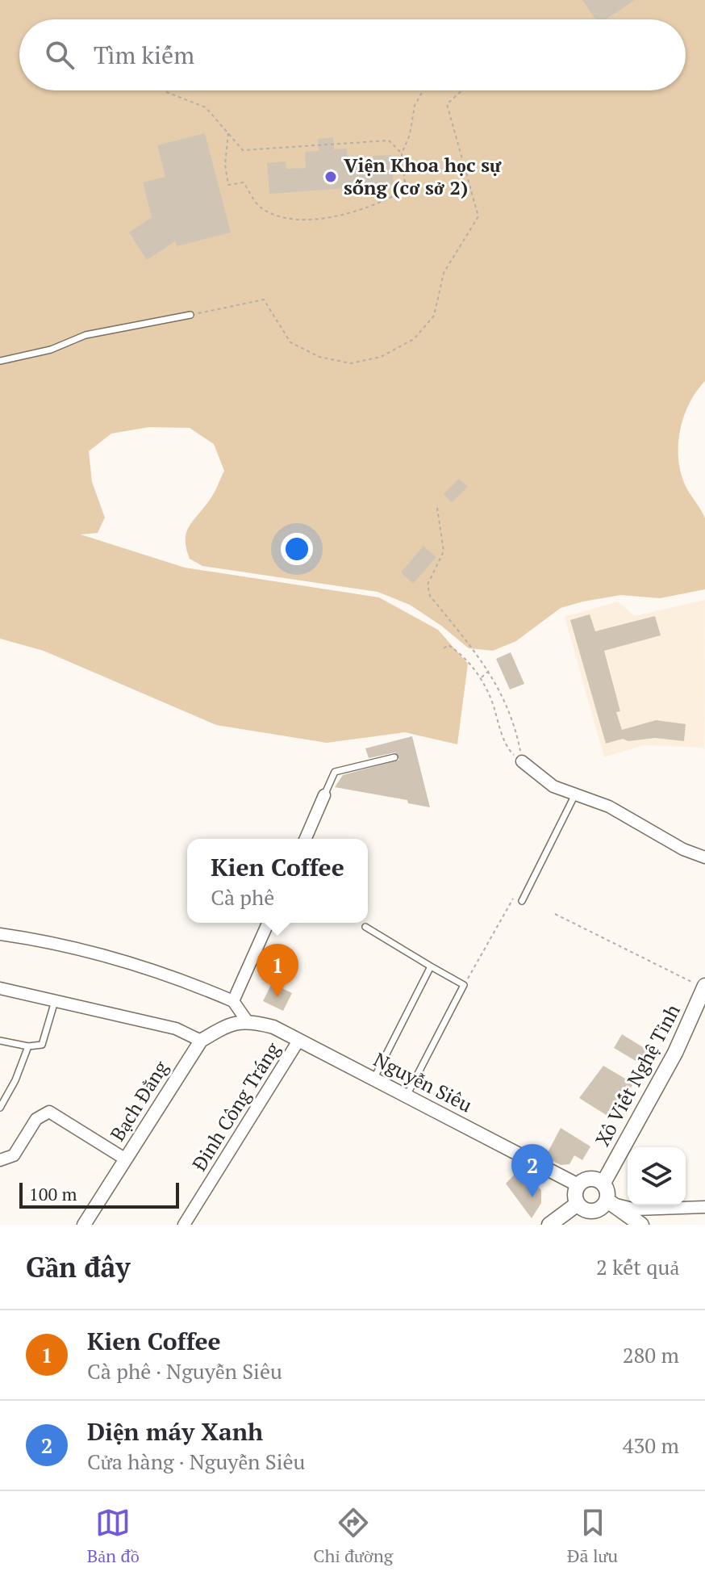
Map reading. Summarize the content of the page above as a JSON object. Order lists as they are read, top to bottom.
{
  "streets": {
    "main road": ["Xô Viết Nghệ Tỉnh"],
    "street": ["Nguyễn Siêu", "Bạch Đằng", "Đinh Công Tráng"]
  },
  "crossings": [
    ["Xô Viết Nghệ Tỉnh", "Nguyễn Siêu"],
    ["Nguyễn Siêu", "Bạch Đằng"],
    ["Nguyễn Siêu", "Đinh Công Tráng"]
  ],
  "places": ["Viện Khoa học sự sống (cơ sở 2)"],
  "scale_bar": "100 m",
  "page": {
    "search": "Tìm kiếm",
    "popup": ["Kien Coffee", "Cà phê"],
    "pins": ["1", "2"],
    "scale": "100 m",
    "heading": ["Gần đây", "2 kết quả"],
    "list": [
      {
        "mark": "1",
        "name": "Kien Coffee",
        "note": "Cà phê · Nguyễn Siêu",
        "value": "280 m"
      },
      {
        "mark": "2",
        "name": "Diện máy Xanh",
        "note": "Cửa hàng · Nguyễn Siêu",
        "value": "430 m"
      }
    ],
    "nav": ["Bản đồ", "Chỉ đường", "Đã lưu"]
  }
}
